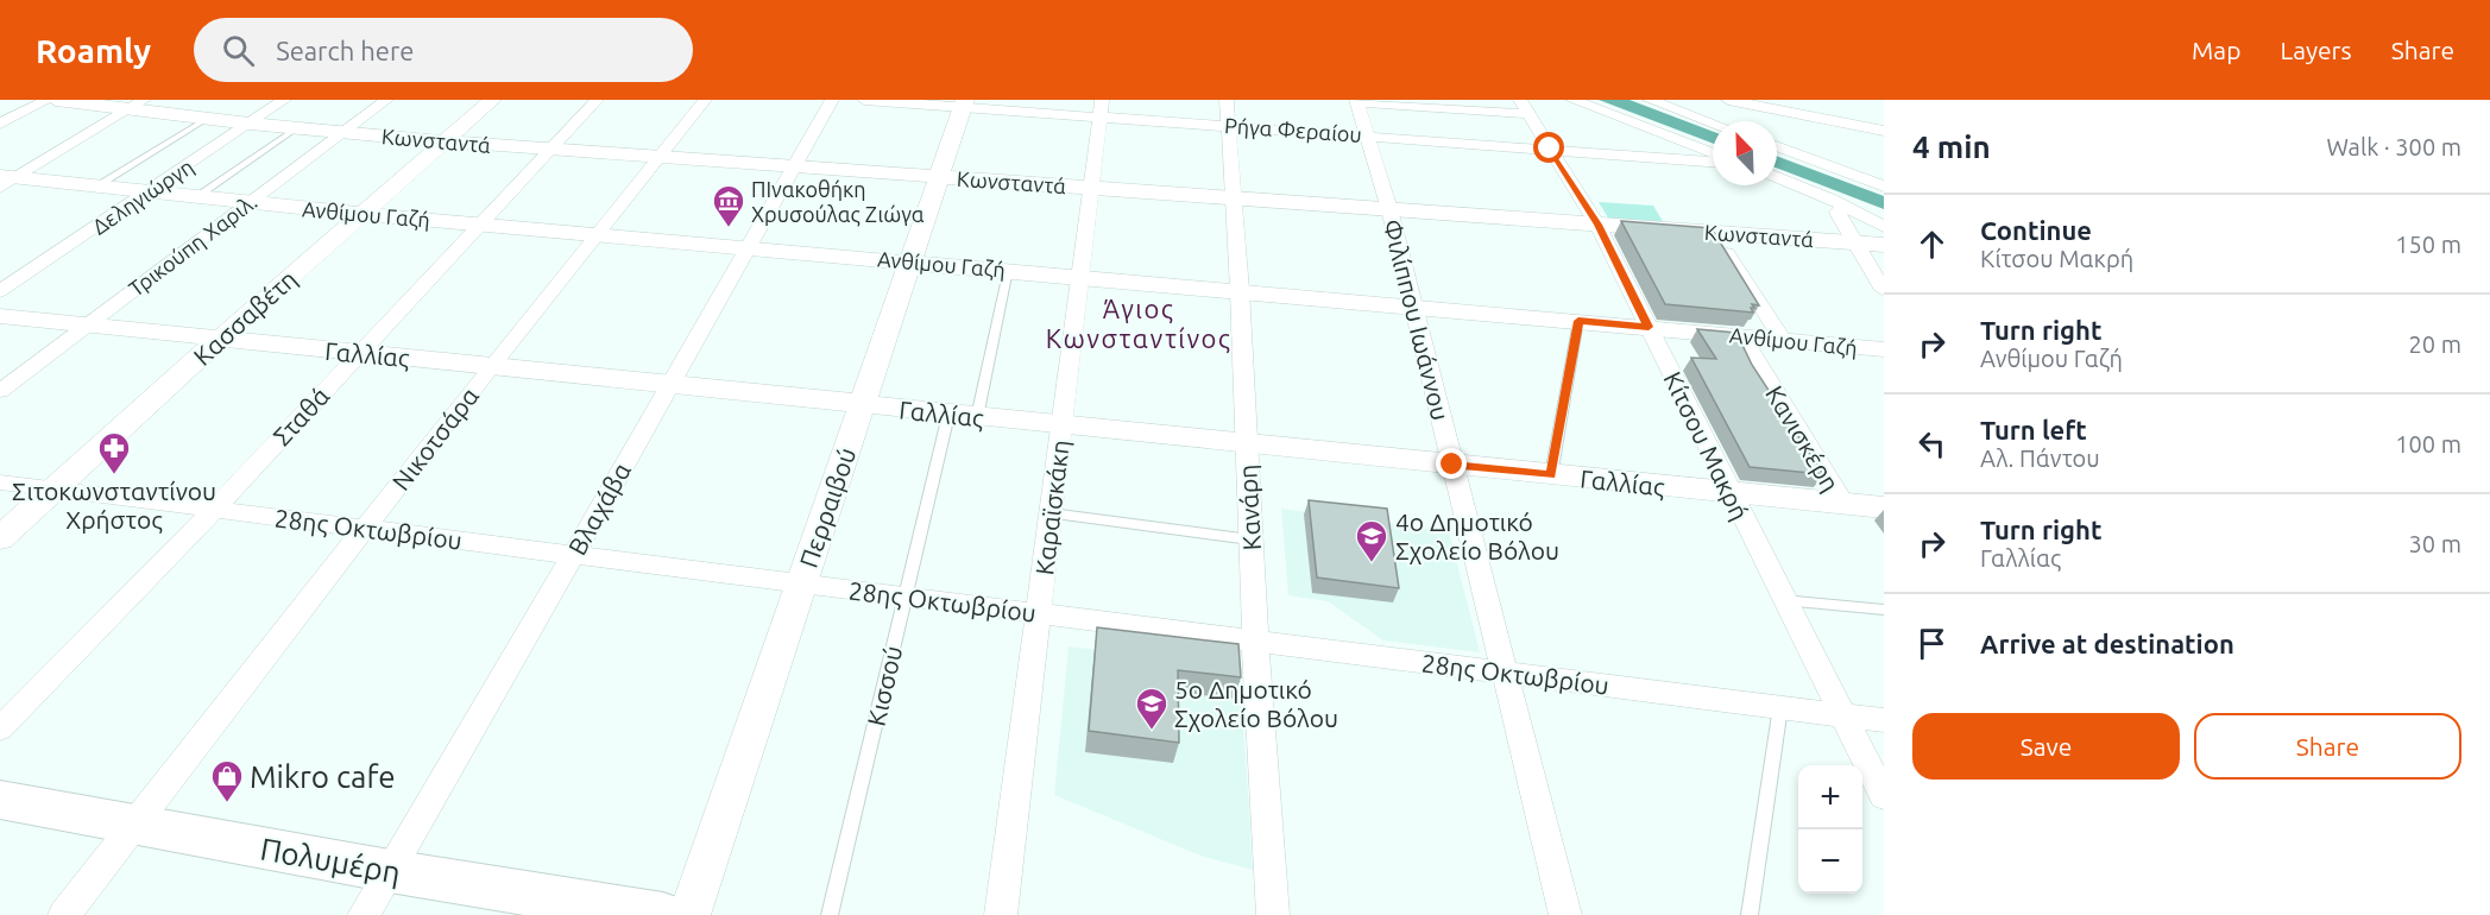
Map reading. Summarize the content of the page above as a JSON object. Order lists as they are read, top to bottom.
{
  "streets": {
    "main road": ["Πολυμέρη"],
    "street": [
      "Ρήγα Φεραίου",
      "Κωνσταντά",
      "Δεληγιώργη",
      "Ανθίμου Γαζή",
      "Τρικούπη Χαριλ.",
      "Κασσαβέτη",
      "Φιλίππου Ιωάννου",
      "Γαλλίας",
      "Σταθά",
      "Νικοτσάρα",
      "Κανισκέρη",
      "Κίτσου Μακρή",
      "Περραιβού",
      "Καραϊσκάκη",
      "Κανάρη",
      "Βλαχάβα",
      "28ης Οκτωβρίου"
    ],
    "lane": ["Κισσού"]
  },
  "crossings": [
    ["Ρήγα Φεραίου", "Φιλίππου Ιωάννου"],
    ["Ρήγα Φεραίου", "Κίτσου Μακρή"],
    ["Ρήγα Φεραίου", "Περραιβού"],
    ["Ρήγα Φεραίου", "Καραϊσκάκη"],
    ["Ρήγα Φεραίου", "Κανάρη"],
    ["Κωνσταντά", "Δεληγιώργη"],
    ["Κωνσταντά", "Τρικούπη Χαριλ."],
    ["Κωνσταντά", "Κασσαβέτη"],
    ["Κωνσταντά", "Φιλίππου Ιωάννου"],
    ["Κωνσταντά", "Σταθά"],
    ["Κωνσταντά", "Νικοτσάρα"],
    ["Κωνσταντά", "Κίτσου Μακρή"],
    ["Κωνσταντά", "Περραιβού"],
    ["Κωνσταντά", "Καραϊσκάκη"],
    ["Κωνσταντά", "Κανάρη"],
    ["Κωνσταντά", "Βλαχάβα"],
    ["Δεληγιώργη", "Ανθίμου Γαζή"],
    ["Ανθίμου Γαζή", "Τρικούπη Χαριλ."],
    ["Ανθίμου Γαζή", "Κασσαβέτη"],
    ["Ανθίμου Γαζή", "Φιλίππου Ιωάννου"],
    ["Ανθίμου Γαζή", "Σταθά"],
    ["Ανθίμου Γαζή", "Νικοτσάρα"],
    ["Ανθίμου Γαζή", "Κανισκέρη"],
    ["Ανθίμου Γαζή", "Κίτσου Μακρή"],
    ["Ανθίμου Γαζή", "Περραιβού"],
    ["Ανθίμου Γαζή", "Καραϊσκάκη"],
    ["Ανθίμου Γαζή", "Κανάρη"],
    ["Ανθίμου Γαζή", "Βλαχάβα"],
    ["Τρικούπη Χαριλ.", "Γαλλίας"],
    ["Κασσαβέτη", "Γαλλίας"],
    ["Κασσαβέτη", "28ης Οκτωβρίου"],
    ["Φιλίππου Ιωάννου", "Γαλλίας"],
    ["Φιλίππου Ιωάννου", "28ης Οκτωβρίου"],
    ["Γαλλίας", "Σταθά"],
    ["Γαλλίας", "Νικοτσάρα"],
    ["Γαλλίας", "Κανισκέρη"],
    ["Γαλλίας", "Κίτσου Μακρή"],
    ["Γαλλίας", "Περραιβού"],
    ["Γαλλίας", "Καραϊσκάκη"],
    ["Γαλλίας", "Κανάρη"],
    ["Γαλλίας", "Βλαχάβα"],
    ["Γαλλίας", "Κισσού"],
    ["Σταθά", "28ης Οκτωβρίου"],
    ["Νικοτσάρα", "28ης Οκτωβρίου"],
    ["Νικοτσάρα", "Πολυμέρη"],
    ["Κίτσου Μακρή", "28ης Οκτωβρίου"],
    ["Περραιβού", "28ης Οκτωβρίου"],
    ["Καραϊσκάκη", "28ης Οκτωβρίου"],
    ["Κανάρη", "28ης Οκτωβρίου"],
    ["Βλαχάβα", "28ης Οκτωβρίου"],
    ["Βλαχάβα", "Πολυμέρη"],
    ["28ης Οκτωβρίου", "Κισσού"]
  ],
  "districts": ["Άγιος Κωνσταντίνος"],
  "places": {
    "museum": ["ΠΙνακοθήκη Χρυσούλας Ζιώγα"],
    "pharmacy": ["Σιτοκωνσταντίνου Χρήστος"],
    "school or university": ["4ο Δημοτικό Σχολείο Βόλου", "5ο Δημοτικό Σχολείο Βόλου"],
    "shop": ["Mikro cafe"]
  },
  "north": "top left",
  "page": {
    "header": "Roamly",
    "search": "Search here",
    "nav": ["Map", "Layers", "Share"],
    "heading": ["4 min", "Walk · 300 m"],
    "list": [
      ["Continue", "Κίτσου Μακρή", "150 m"],
      ["Turn right", "Ανθίμου Γαζή", "20 m"],
      ["Turn left", "Αλ. Πάντου", "100 m"],
      ["Turn right", "Γαλλίας", "30 m"],
      "Arrive at destination"
    ],
    "buttons": ["Save", "Share"],
    "map_buttons": ["+", "−"]
  }
}
